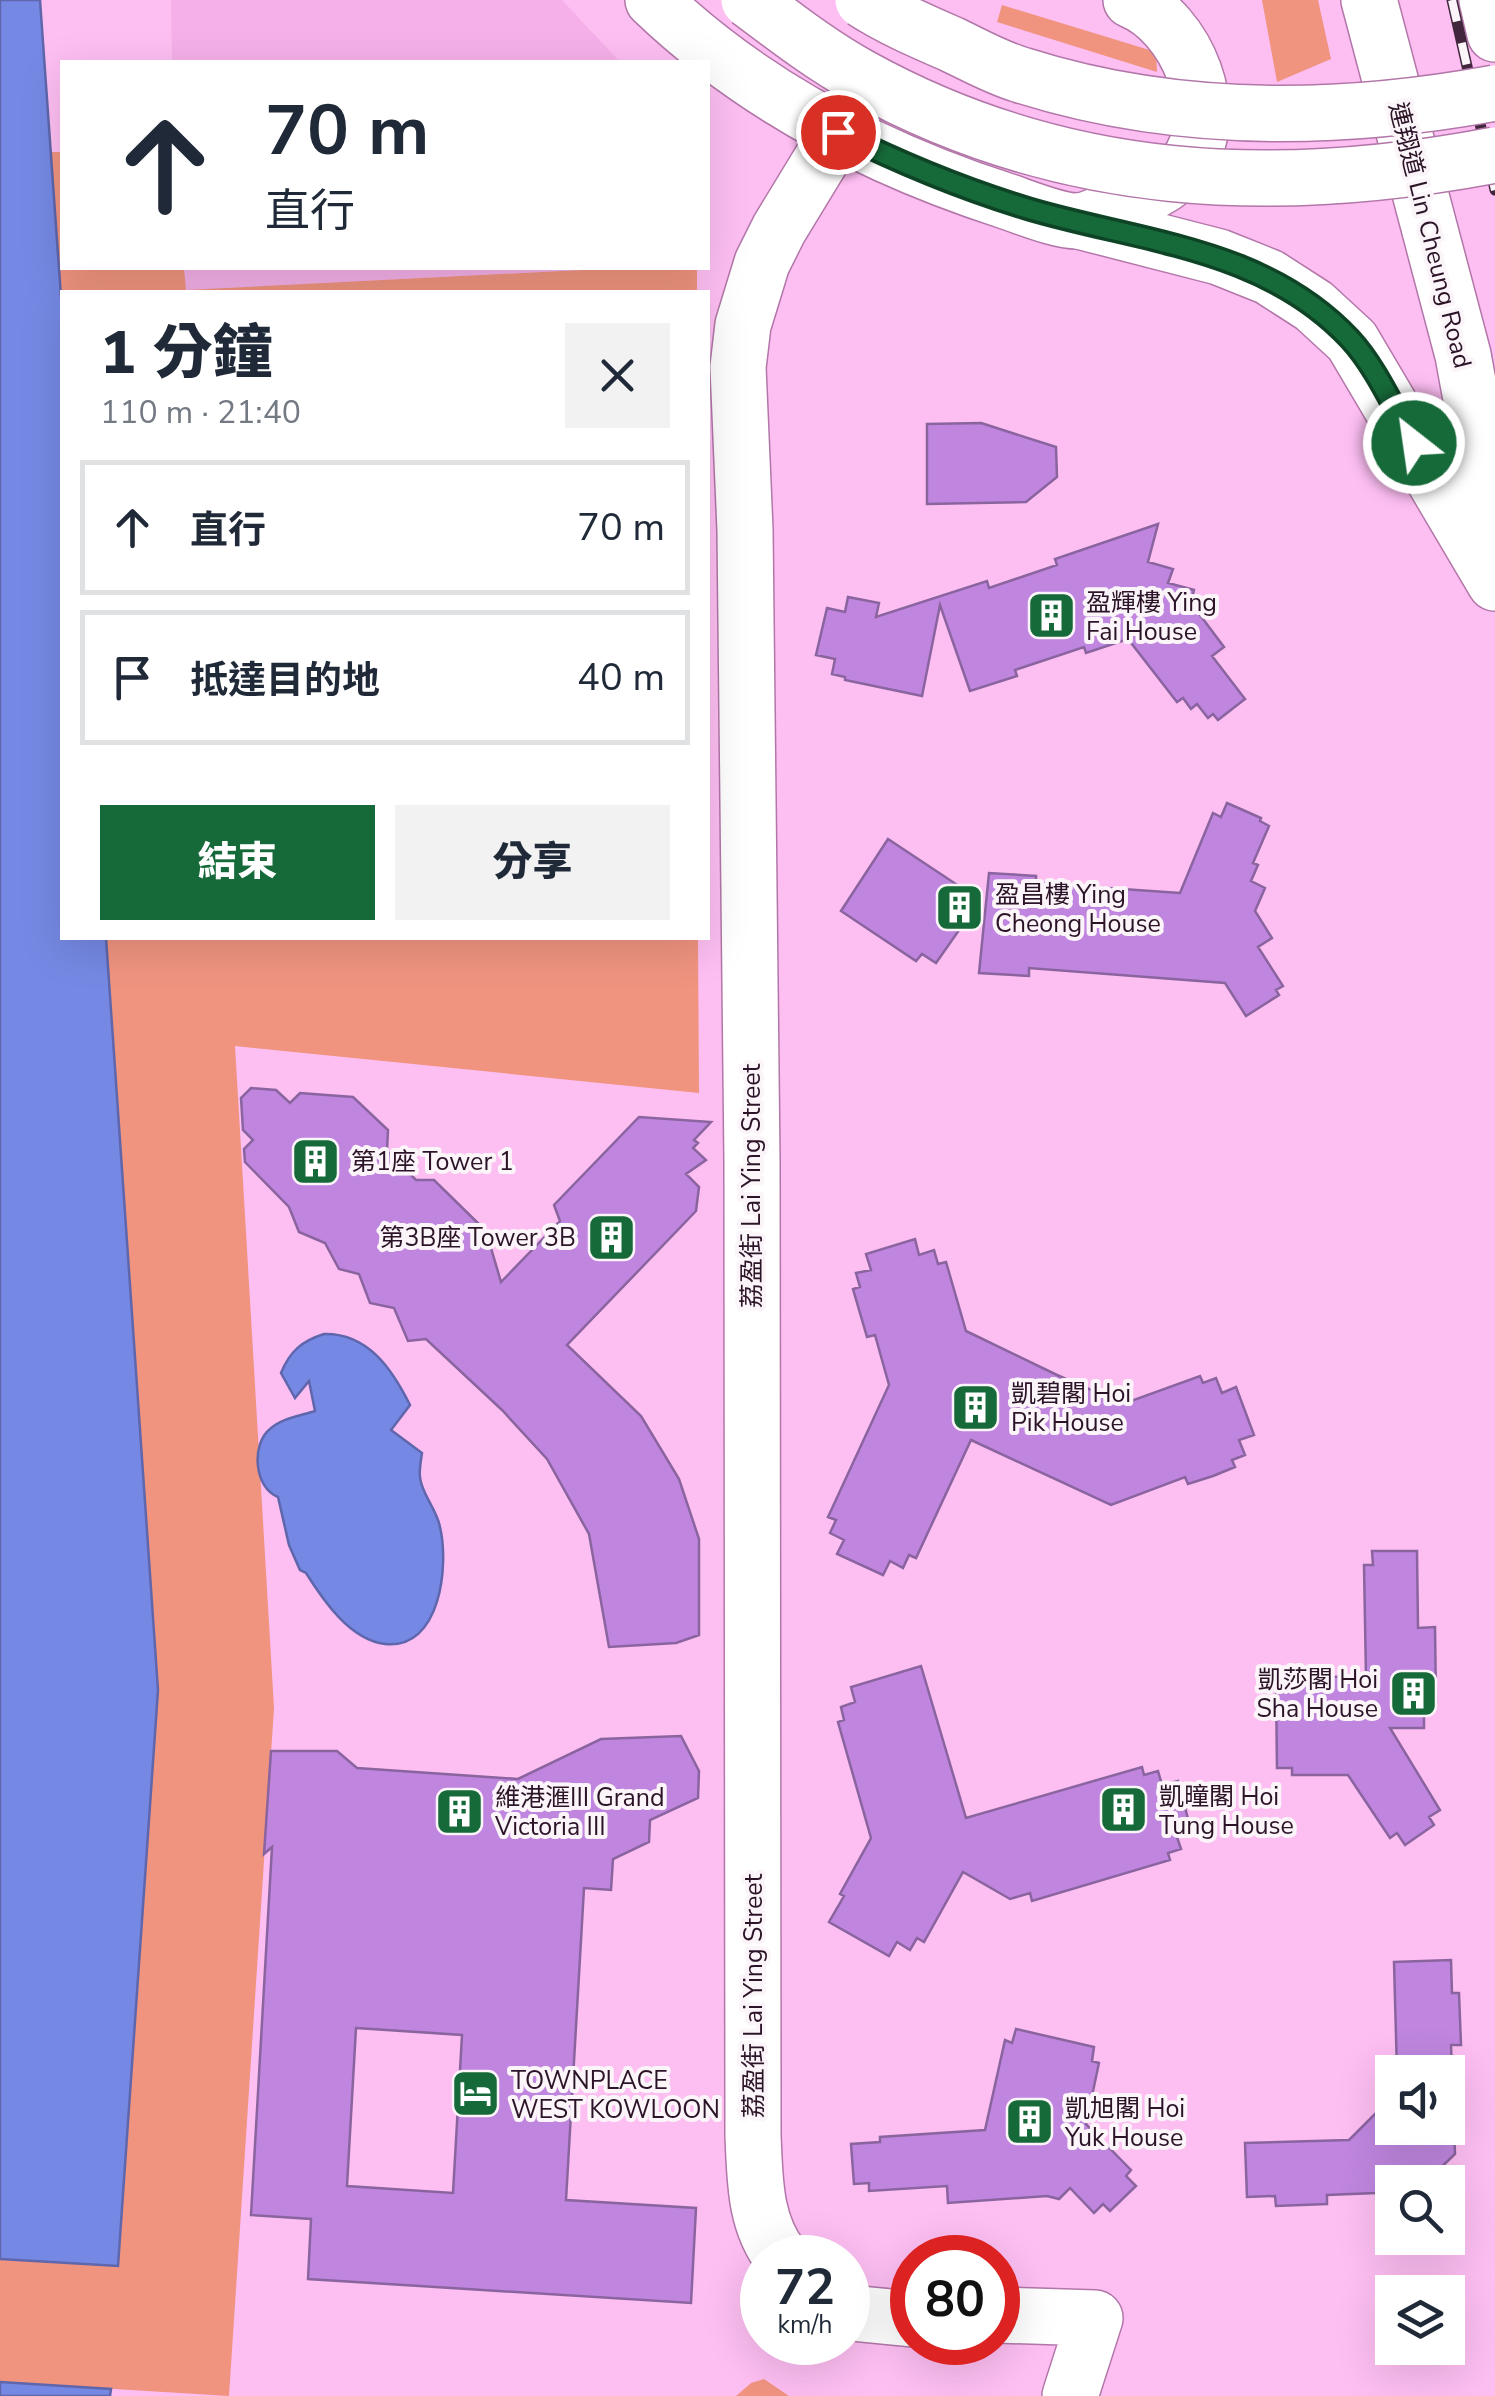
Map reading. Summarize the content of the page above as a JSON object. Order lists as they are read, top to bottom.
{
  "streets": {
    "main road": ["連翔道 Lin Cheung Road", "荔盈街 Lai Ying Street"]
  },
  "places": {
    "building": [
      "盈輝樓 Ying Fai House",
      "盈昌樓 Ying Cheong House",
      "第1座 Tower 1",
      "第3B座 Tower 3B",
      "凱碧閣 Hoi Pik House",
      "凱莎閣 Hoi Sha House",
      "凱曈閣 Hoi Tung House",
      "維港滙III Grand Victoria III",
      "凱旭閣 Hoi Yuk House"
    ],
    "hotel": ["TOWNPLACE WEST KOWLOON"]
  },
  "page": {
    "turn": ["70 m", "直行"],
    "heading": ["1 分鐘", "110 m · 21:40"],
    "list": [
      {
        "name": "直行",
        "value": "70 m"
      },
      {
        "name": "抵達目的地",
        "value": "40 m"
      }
    ],
    "buttons": ["結束", "分享"],
    "speed": "72 km/h",
    "limit": "80"
  }
}
